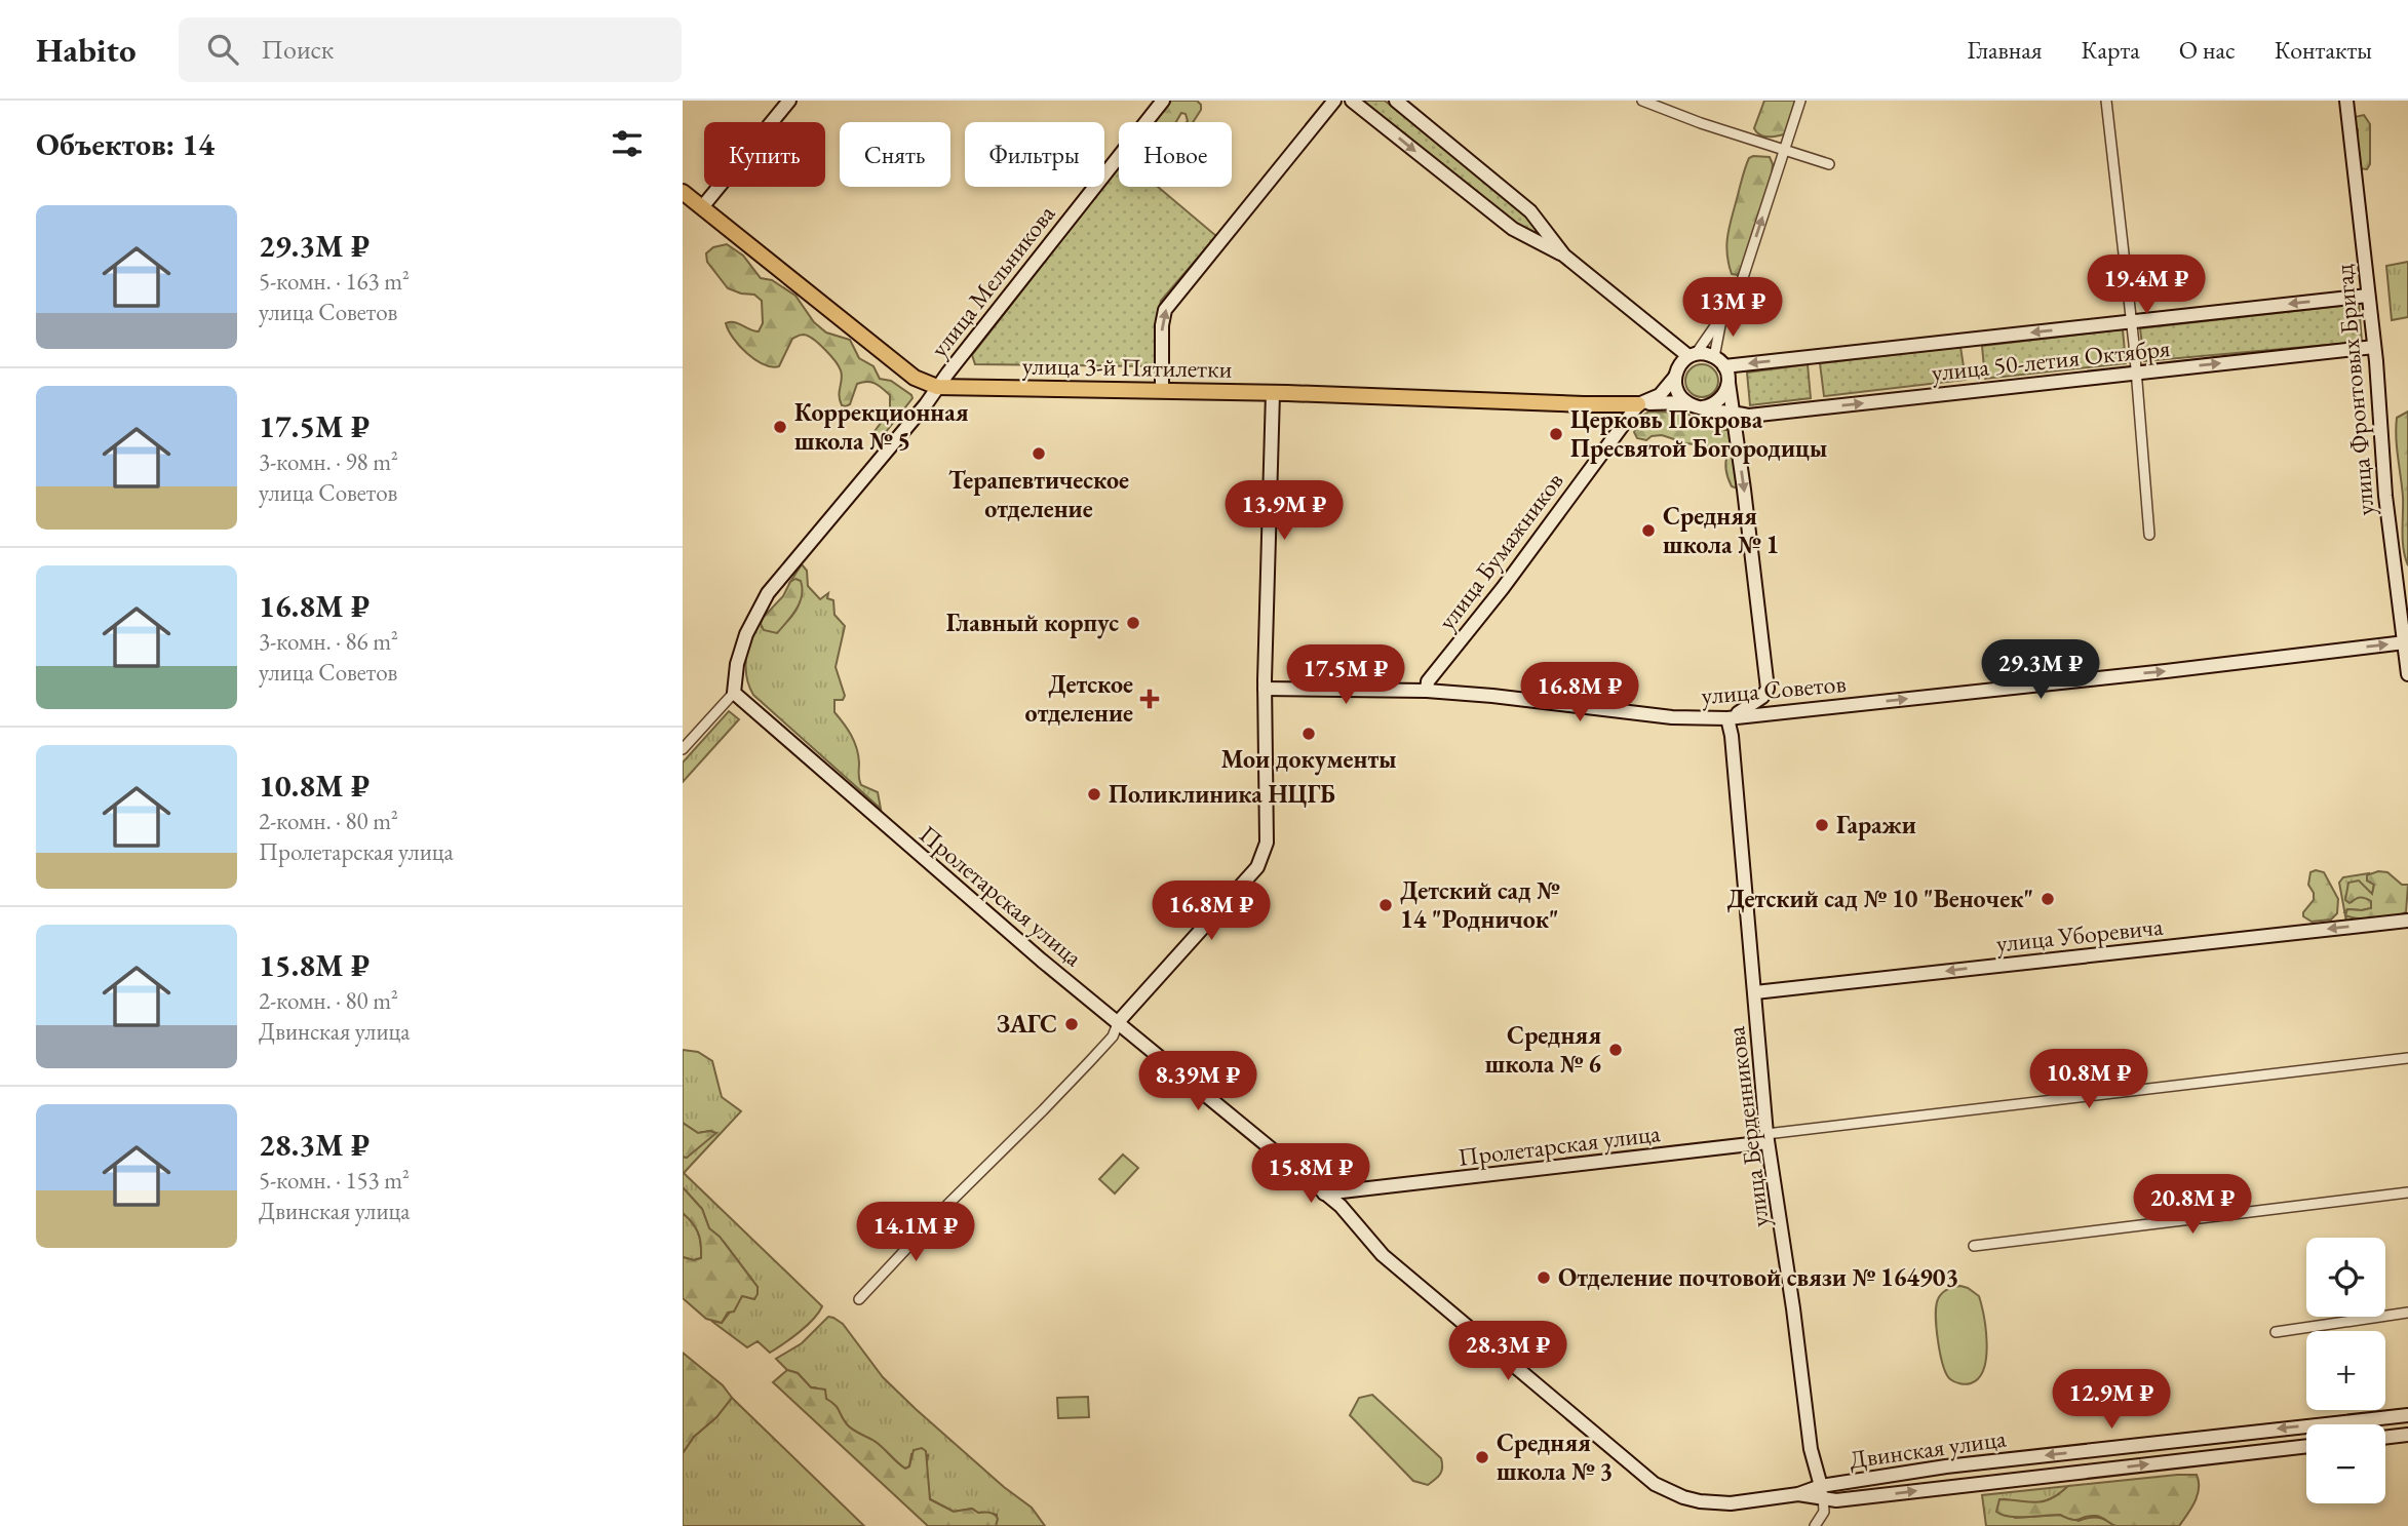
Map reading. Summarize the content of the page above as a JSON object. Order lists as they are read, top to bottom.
{
  "streets": {
    "main road": ["улица 3-й Пятилетки"],
    "street": [
      "улица Мельникова",
      "улица 50-летия Октября",
      "улица Фронтовых Бригад",
      "улица Бумажников",
      "улица Советов",
      "Пролетарская улица",
      "улица Уборевича",
      "улица Берденникова",
      "Двинская улица"
    ]
  },
  "crossings": [
    ["улица Мельникова", "улица 3-й Пятилетки"],
    ["улица Мельникова", "Пролетарская улица"],
    ["улица 50-летия Октября", "улица Фронтовых Бригад"],
    ["улица 3-й Пятилетки", "улица Бумажников"],
    ["улица Фронтовых Бригад", "улица Советов"],
    ["улица Бумажников", "улица Советов"],
    ["улица Советов", "улица Берденникова"],
    ["Пролетарская улица", "улица Берденникова"],
    ["Пролетарская улица", "Двинская улица"],
    ["улица Уборевича", "улица Берденникова"],
    ["улица Берденникова", "Двинская улица"]
  ],
  "one_way": ["улица Советов", "улица Уборевича"],
  "places": {
    "other": [
      "Коррекционная школа № 5",
      "Церковь Покрова Пресвятой Богородицы",
      "Терапевтическое отделение",
      "Средняя школа № 1",
      "Главный корпус",
      "Мои документы",
      "Поликлиника НЦГБ",
      "Гаражи",
      "Детский сад № 10 \"Веночек\"",
      "Детский сад № 14 \"Родничок\"",
      "ЗАГС",
      "Средняя школа № 6",
      "Отделение почтовой связи № 164903",
      "Средняя школа № 3"
    ],
    "health": ["Детское отделение"]
  },
  "page": {
    "header": "Habito",
    "search": "Поиск",
    "nav": [
      "Главная",
      "Карта",
      "О нас",
      "Контакты"
    ],
    "heading": "Объектов: 14",
    "chip": [
      "Купить",
      "Снять",
      "Фильтры",
      "Новое"
    ],
    "list": [
      {
        "name": "29.3M ₽",
        "note": "5-комн. · 163 m² · улица Советов"
      },
      {
        "name": "17.5M ₽",
        "note": "3-комн. · 98 m² · улица Советов"
      },
      {
        "name": "16.8M ₽",
        "note": "3-комн. · 86 m² · улица Советов"
      },
      {
        "name": "10.8M ₽",
        "note": "2-комн. · 80 m² · Пролетарская улица"
      },
      {
        "name": "15.8M ₽",
        "note": "2-комн. · 80 m² · Двинская улица"
      },
      {
        "name": "28.3M ₽",
        "note": "5-комн. · 153 m² · Двинская улица"
      }
    ],
    "price": [
      "19.4M ₽",
      "13M ₽",
      "13.9M ₽",
      "29.3M ₽",
      "17.5M ₽",
      "16.8M ₽",
      "16.8M ₽",
      "10.8M ₽",
      "8.39M ₽",
      "15.8M ₽",
      "20.8M ₽",
      "14.1M ₽",
      "28.3M ₽",
      "12.9M ₽"
    ],
    "map_buttons": ["+", "−"]
  }
}
